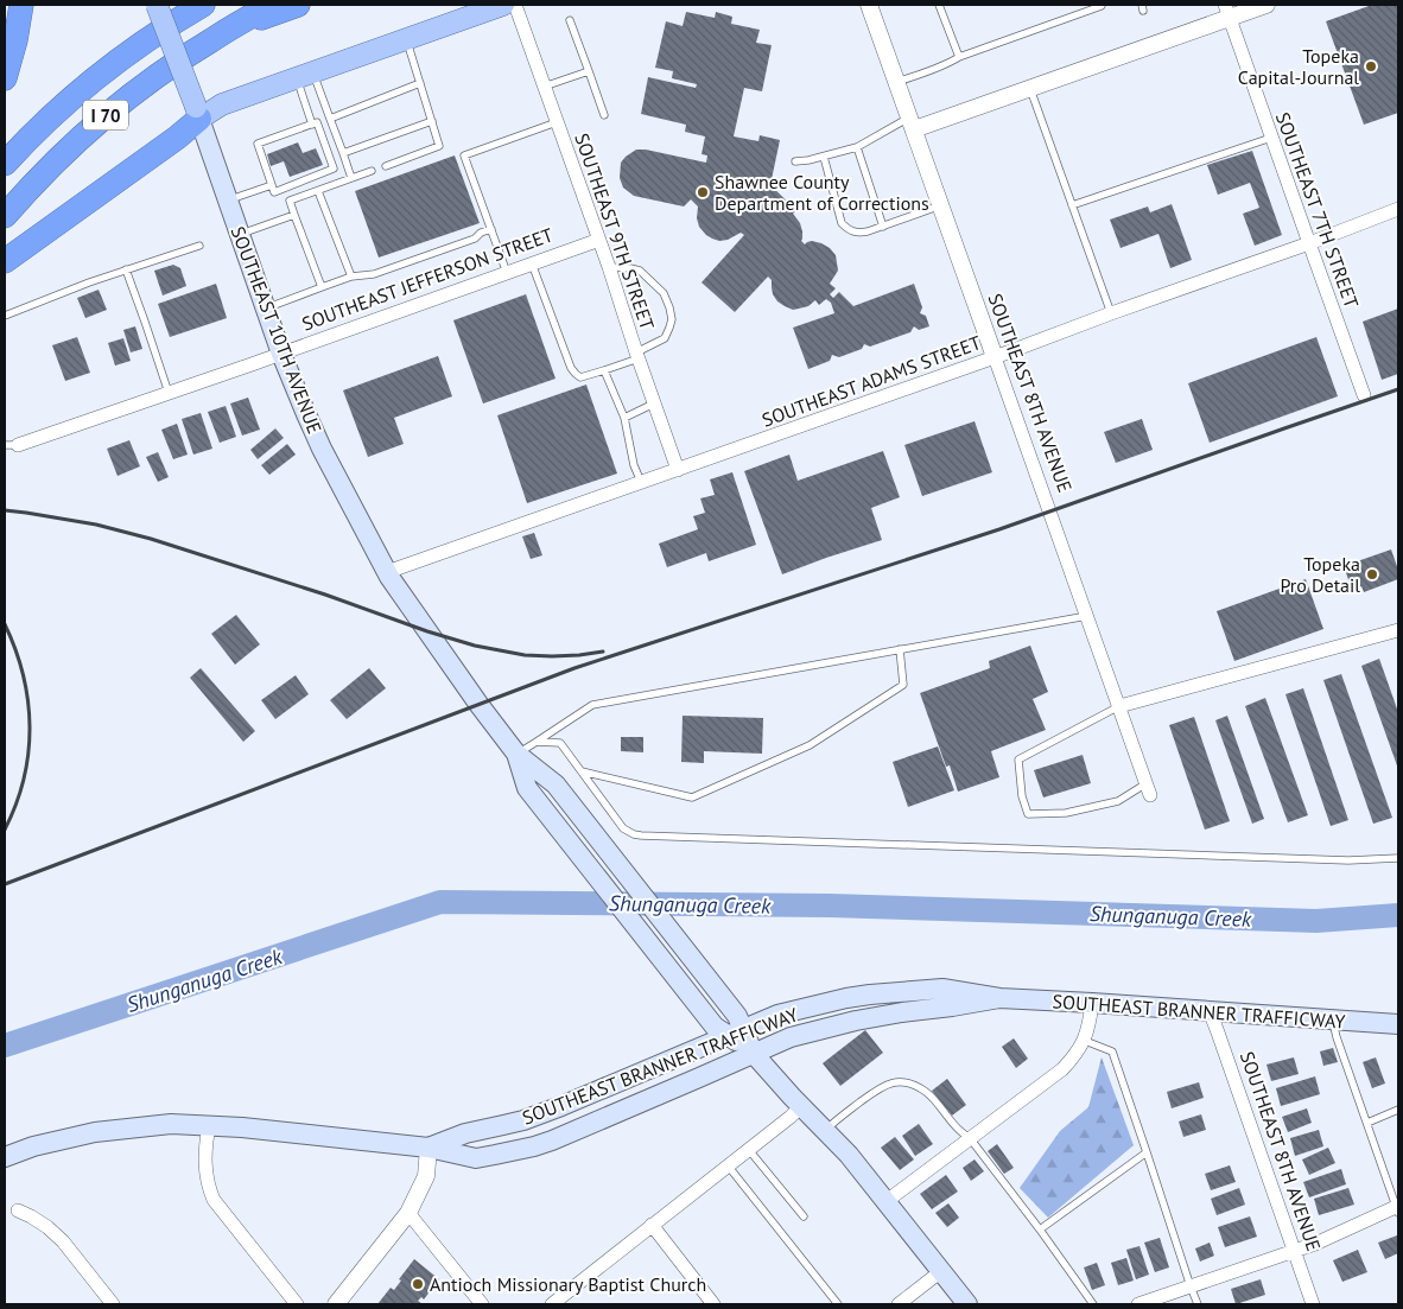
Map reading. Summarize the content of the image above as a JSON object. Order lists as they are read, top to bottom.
{
  "streets": {
    "highway": ["I 70"],
    "main road": ["SOUTHEAST 10TH AVENUE", "SOUTHEAST BRANNER TRAFFICWAY"],
    "street": [
      "SOUTHEAST 7TH STREET",
      "SOUTHEAST 9TH STREET",
      "SOUTHEAST JEFFERSON STREET",
      "SOUTHEAST ADAMS STREET",
      "SOUTHEAST 8TH AVENUE"
    ]
  },
  "crossings": [
    ["SOUTHEAST 7TH STREET", "SOUTHEAST ADAMS STREET"],
    ["SOUTHEAST 9TH STREET", "SOUTHEAST JEFFERSON STREET"],
    ["SOUTHEAST 9TH STREET", "SOUTHEAST ADAMS STREET"],
    ["SOUTHEAST JEFFERSON STREET", "SOUTHEAST 10TH AVENUE"],
    ["SOUTHEAST 10TH AVENUE", "SOUTHEAST ADAMS STREET"],
    ["SOUTHEAST 10TH AVENUE", "SOUTHEAST BRANNER TRAFFICWAY"],
    ["SOUTHEAST ADAMS STREET", "SOUTHEAST 8TH AVENUE"],
    ["SOUTHEAST 8TH AVENUE", "SOUTHEAST BRANNER TRAFFICWAY"]
  ],
  "water": ["Shunganuga Creek"],
  "places": [
    "Topeka Capital-Journal",
    "Shawnee County Department of Corrections",
    "Topeka Pro Detail",
    "Antioch Missionary Baptist Church"
  ]
}
